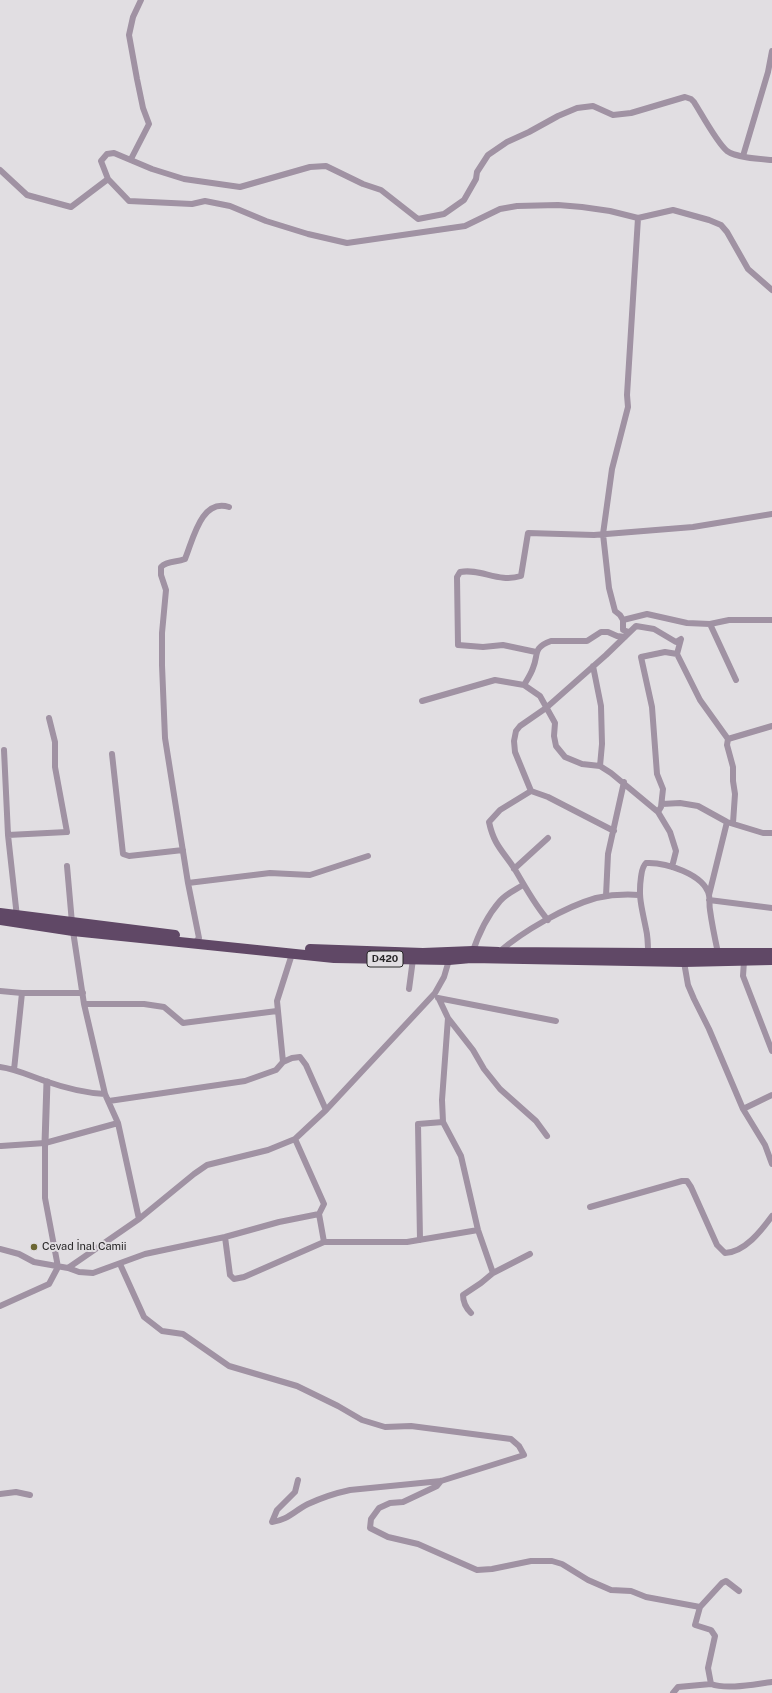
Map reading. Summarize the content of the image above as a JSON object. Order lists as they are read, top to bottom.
{
  "streets": {
    "highway": ["D420"]
  },
  "places": ["Cevad İnal Camii"]
}
